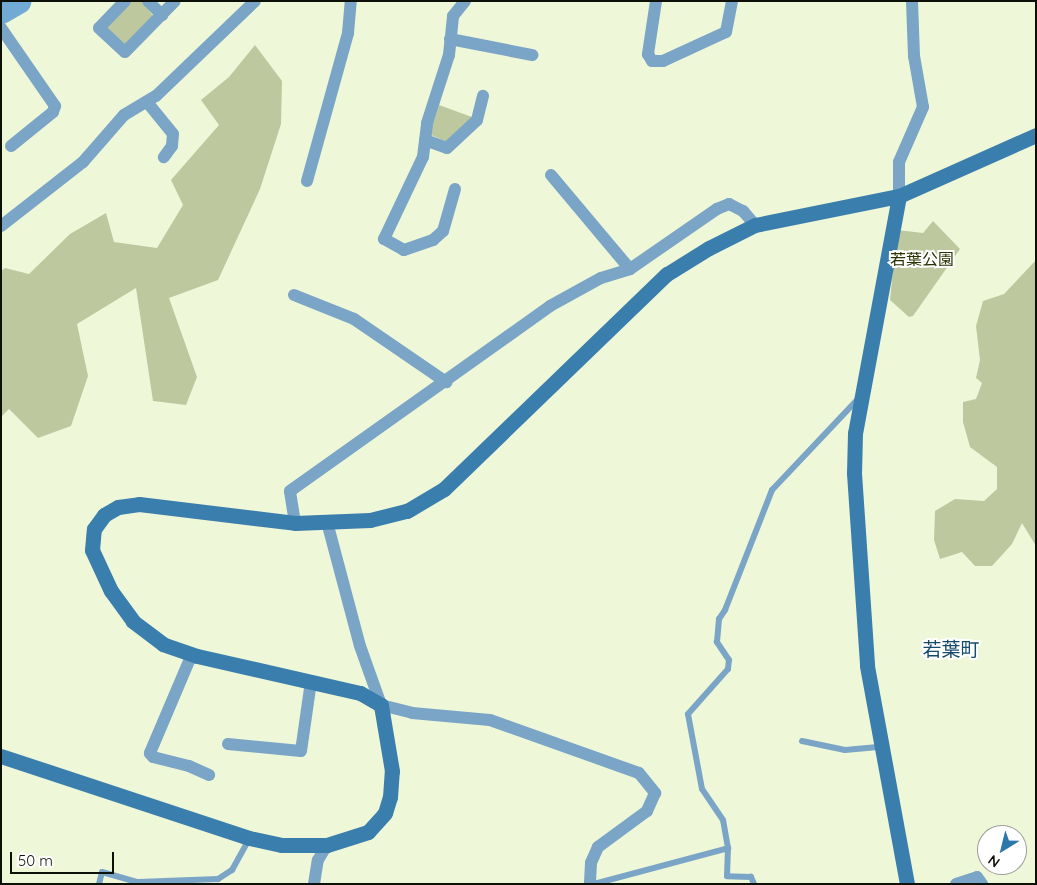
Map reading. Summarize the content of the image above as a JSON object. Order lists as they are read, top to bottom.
{
  "districts": ["若葉町"],
  "parks": ["若葉公園"],
  "scale_bar": "50 m",
  "north": "bottom left"
}
